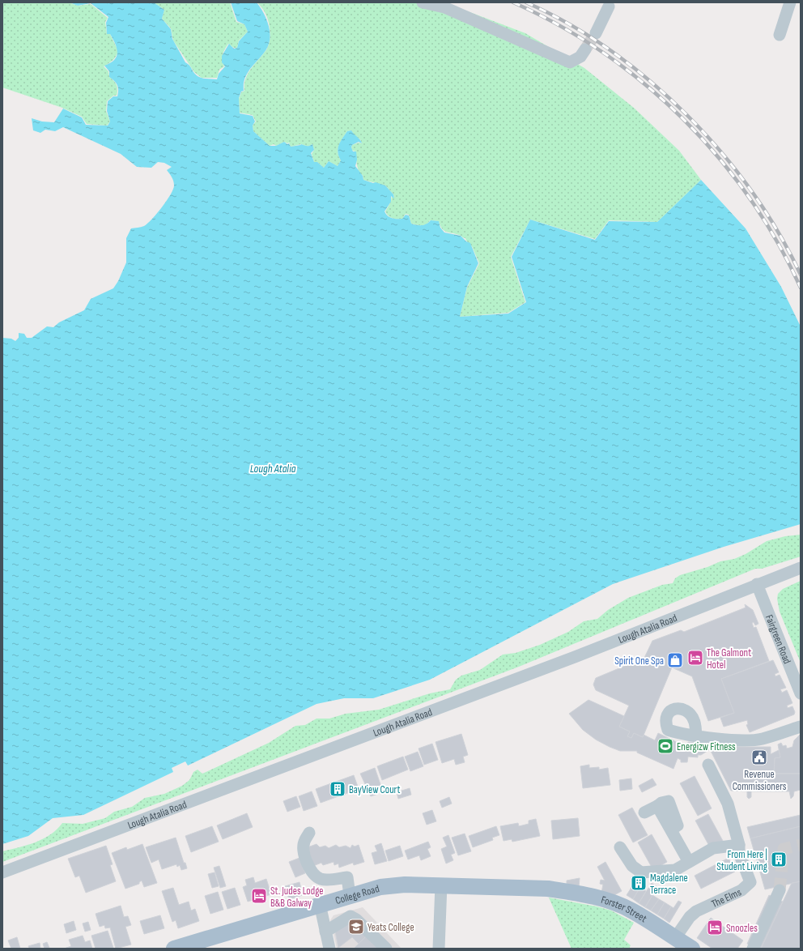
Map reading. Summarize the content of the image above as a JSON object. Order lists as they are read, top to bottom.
{
  "streets": {
    "main road": ["College Road", "Forster Street"],
    "street": ["Lough Atalia Road", "Fairgreen Road", "The Elms"]
  },
  "crossings": [
    ["Lough Atalia Road", "Fairgreen Road"],
    ["College Road", "Forster Street"],
    ["The Elms", "Forster Street"]
  ],
  "water": ["Lough Atalia"],
  "places": {
    "hotel": ["The Galmont Hotel", "St. Judes Lodge B&B Galway", "Snoozles"],
    "shop": ["Spirit One Spa"],
    "sports": ["Energizw Fitness"],
    "public building": ["Revenue Commissioners"],
    "building": ["BayView Court", "From Here | Student Living", "Magdalene Terrace"],
    "school or university": ["Yeats College"]
  }
}
